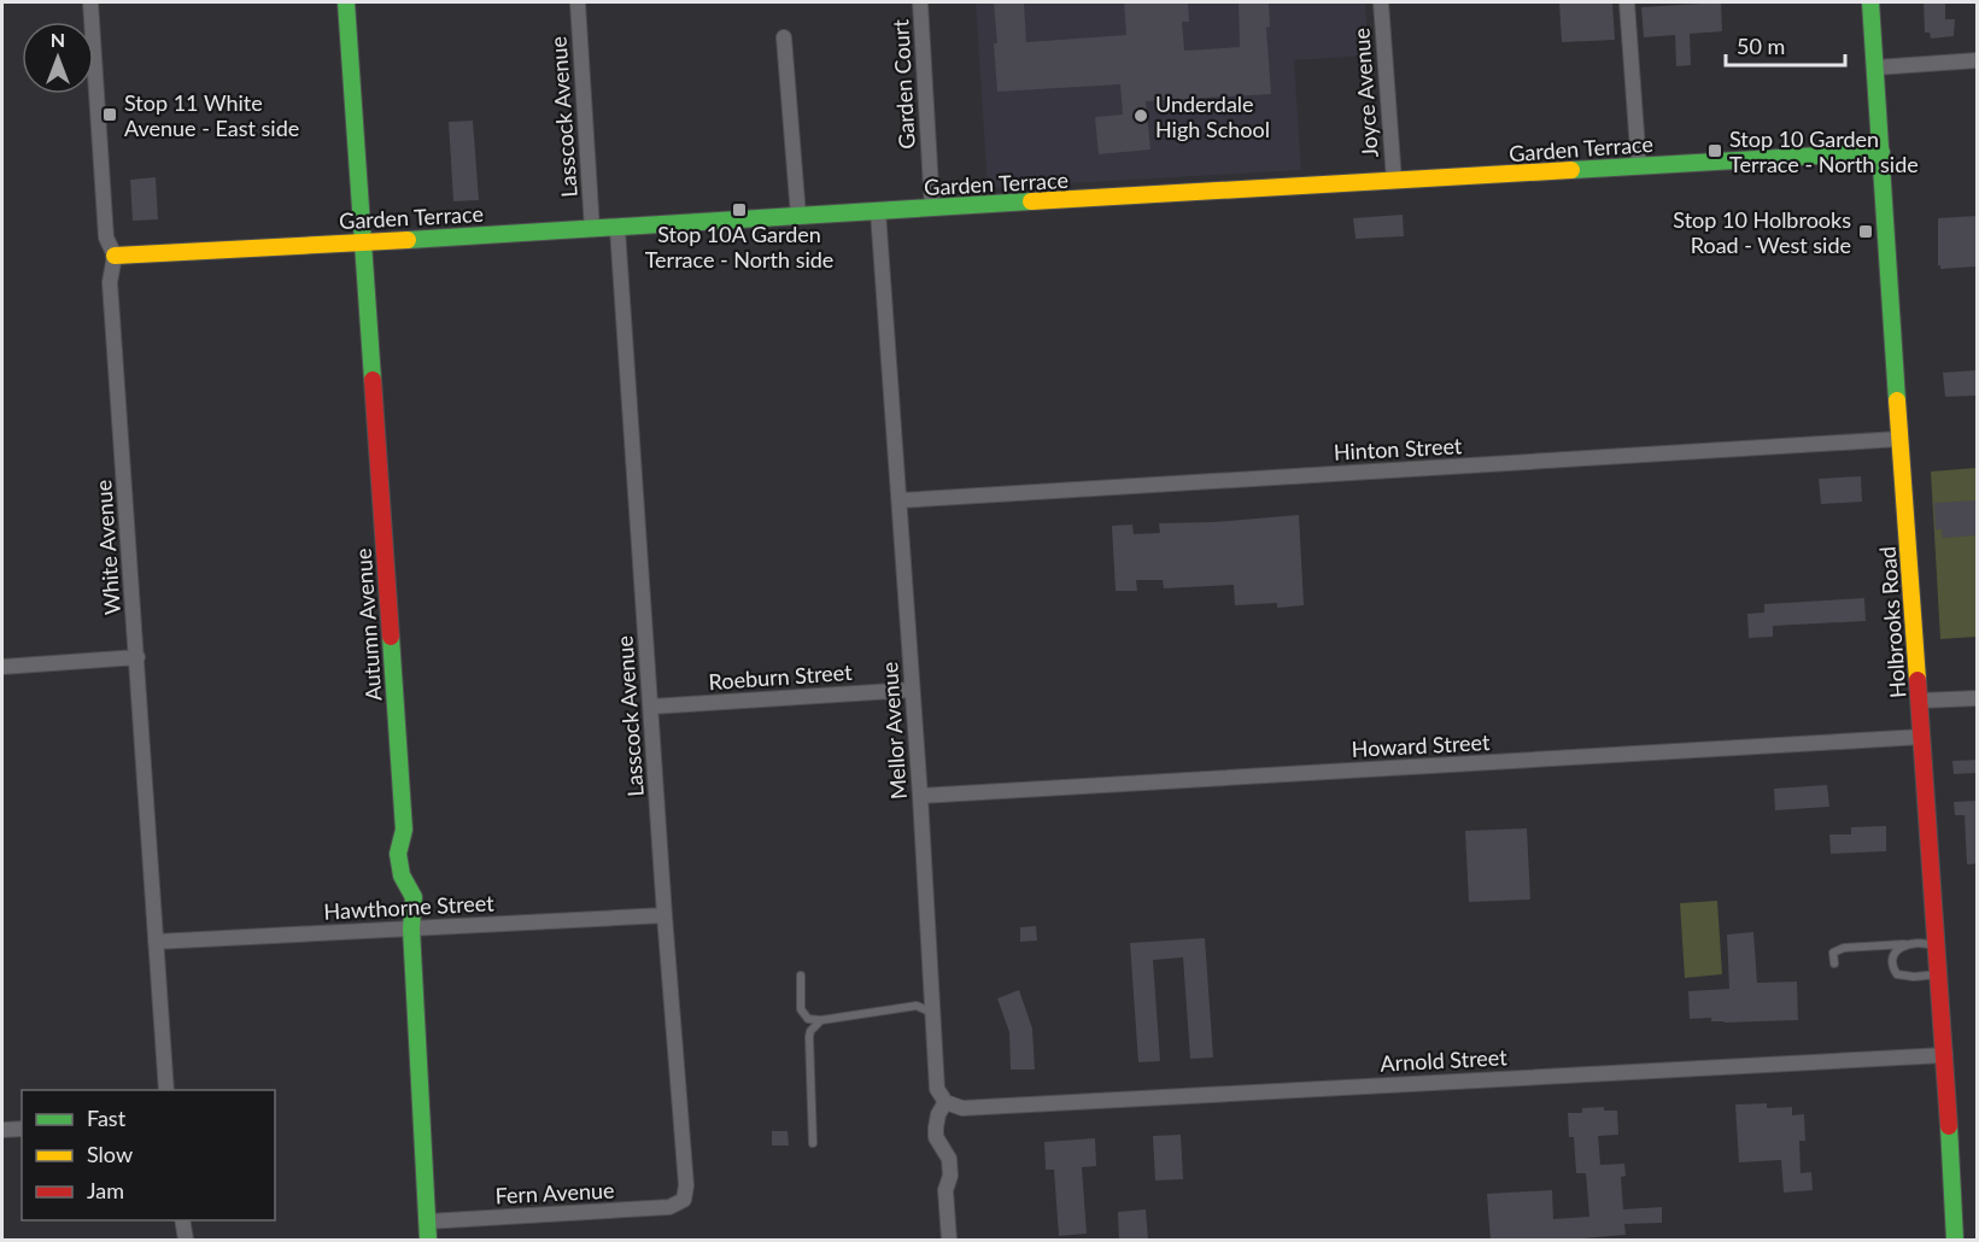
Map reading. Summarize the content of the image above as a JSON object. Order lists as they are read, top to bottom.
{
  "streets": {
    "street": [
      "Garden Court",
      "Joyce Avenue",
      "Lasscock Avenue",
      "Garden Terrace",
      "Hinton Street",
      "White Avenue",
      "Holbrooks Road",
      "Autumn Avenue",
      "Roeburn Street",
      "Mellor Avenue",
      "Howard Street",
      "Hawthorne Street",
      "Arnold Street",
      "Fern Avenue"
    ]
  },
  "crossings": [
    ["Garden Court", "Garden Terrace"],
    ["Joyce Avenue", "Garden Terrace"],
    ["Lasscock Avenue", "Garden Terrace"],
    ["Lasscock Avenue", "Roeburn Street"],
    ["Lasscock Avenue", "Hawthorne Street"],
    ["Lasscock Avenue", "Fern Avenue"],
    ["Garden Terrace", "White Avenue"],
    ["Garden Terrace", "Holbrooks Road"],
    ["Garden Terrace", "Autumn Avenue"],
    ["Garden Terrace", "Mellor Avenue"],
    ["Hinton Street", "Holbrooks Road"],
    ["Hinton Street", "Mellor Avenue"],
    ["White Avenue", "Hawthorne Street"],
    ["Holbrooks Road", "Howard Street"],
    ["Holbrooks Road", "Arnold Street"],
    ["Autumn Avenue", "Hawthorne Street"],
    ["Autumn Avenue", "Fern Avenue"],
    ["Roeburn Street", "Mellor Avenue"],
    ["Mellor Avenue", "Howard Street"],
    ["Mellor Avenue", "Arnold Street"]
  ],
  "places": {
    "transit": [
      "Stop 11 White Avenue - East side",
      "Stop 10 Garden Terrace - North side",
      "Stop 10A Garden Terrace - North side",
      "Stop 10 Holbrooks Road - West side"
    ],
    "other": ["Underdale High School"]
  },
  "legend": ["Fast", "Slow", "Jam"],
  "scale_bar": "50 m",
  "north": "top"
}
